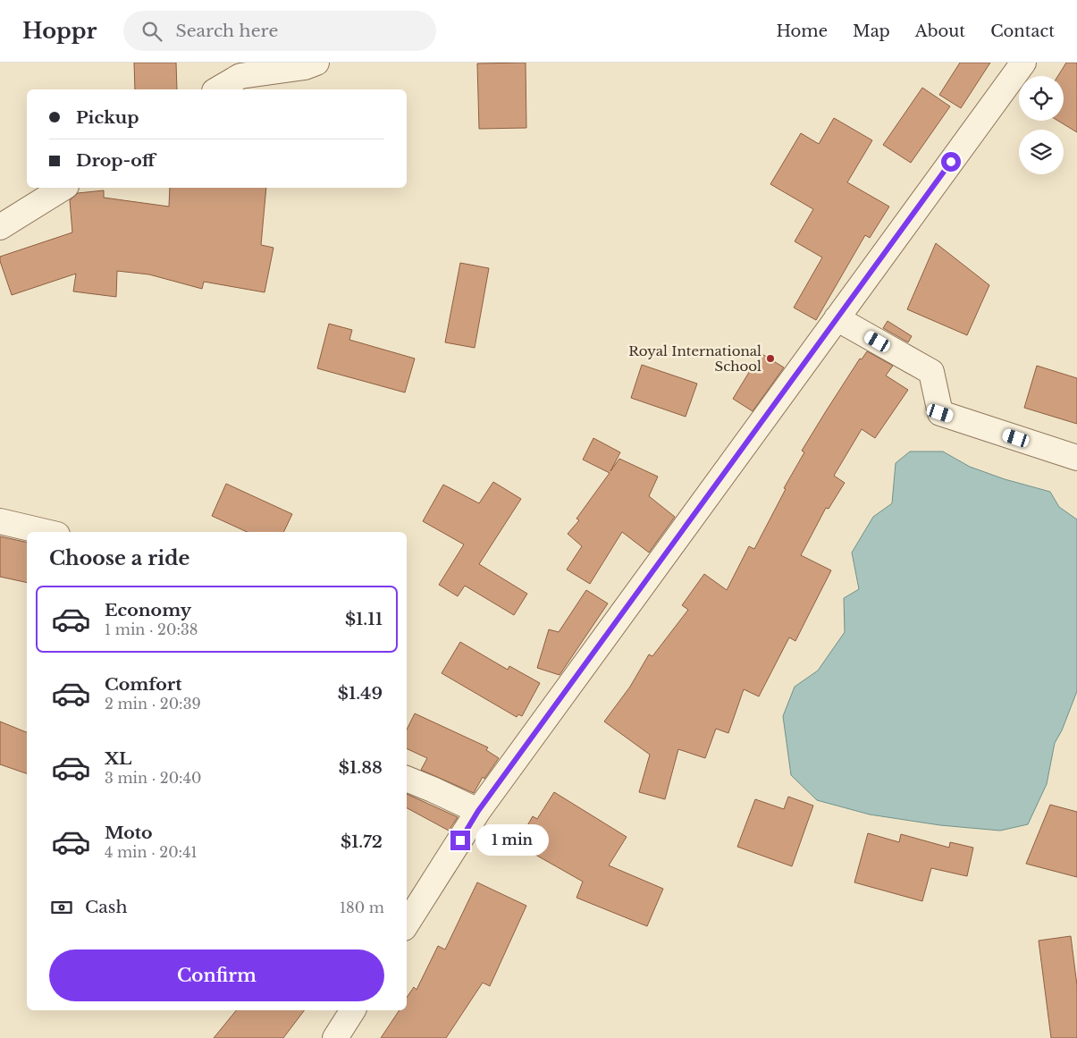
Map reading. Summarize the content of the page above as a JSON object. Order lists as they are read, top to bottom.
{
  "places": ["Royal International School"],
  "page": {
    "header": "Hoppr",
    "search": "Search here",
    "nav": [
      "Home",
      "Map",
      "About",
      "Contact"
    ],
    "banner": ["Pickup", "Drop-off"],
    "heading": "Choose a ride",
    "list": [
      {
        "name": "Economy",
        "note": "1 min · 20:38",
        "value": "$1.11"
      },
      {
        "name": "Comfort",
        "note": "2 min · 20:39",
        "value": "$1.49"
      },
      {
        "name": "XL",
        "note": "3 min · 20:40",
        "value": "$1.88"
      },
      {
        "name": "Moto",
        "note": "4 min · 20:41",
        "value": "$1.72"
      }
    ],
    "bubble": "1 min",
    "pay": ["Cash", "180 m"],
    "buttons": "Confirm"
  }
}
